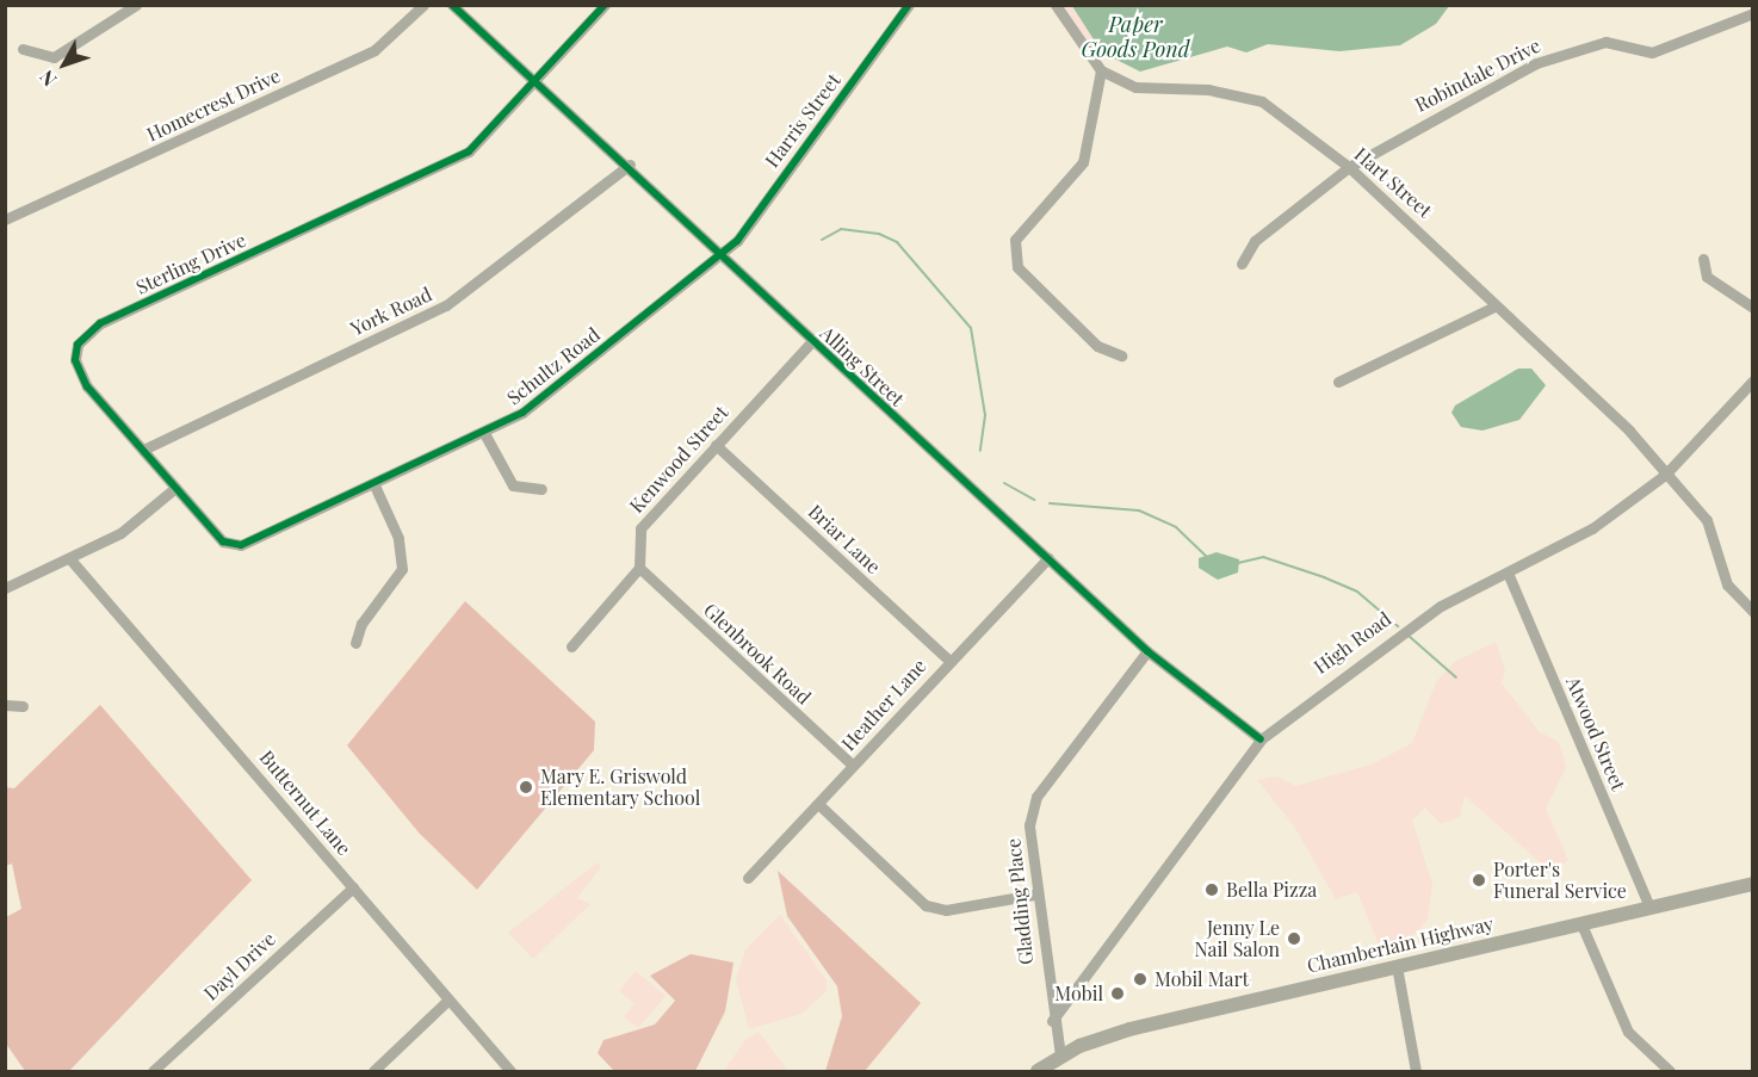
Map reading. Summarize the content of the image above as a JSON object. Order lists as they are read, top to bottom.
{
  "streets": {
    "main road": ["Chamberlain Highway"],
    "street": [
      "Robindale Drive",
      "Homecrest Drive",
      "Harris Street",
      "Hart Street",
      "Sterling Drive",
      "York Road",
      "Schultz Road",
      "Alling Street",
      "Kenwood Street",
      "Briar Lane",
      "High Road",
      "Glenbrook Road",
      "Heather Lane",
      "Atwood Street",
      "Butternut Lane",
      "Gladding Place",
      "Dayl Drive"
    ]
  },
  "crossings": [
    ["Robindale Drive", "Hart Street"],
    ["Harris Street", "Schultz Road"],
    ["Harris Street", "Alling Street"],
    ["Hart Street", "High Road"],
    ["Sterling Drive", "York Road"],
    ["Sterling Drive", "Schultz Road"],
    ["Sterling Drive", "Alling Street"],
    ["York Road", "Alling Street"],
    ["Schultz Road", "Alling Street"],
    ["Alling Street", "Kenwood Street"],
    ["Alling Street", "High Road"],
    ["Alling Street", "Heather Lane"],
    ["Alling Street", "Gladding Place"],
    ["Kenwood Street", "Briar Lane"],
    ["Kenwood Street", "Glenbrook Road"],
    ["Briar Lane", "Heather Lane"],
    ["High Road", "Atwood Street"],
    ["High Road", "Gladding Place"],
    ["Glenbrook Road", "Heather Lane"],
    ["Atwood Street", "Chamberlain Highway"],
    ["Butternut Lane", "Dayl Drive"],
    ["Gladding Place", "Chamberlain Highway"]
  ],
  "water": ["Paper Goods Pond"],
  "places": [
    "Mary E. Griswold Elementary School",
    "Porter's Funeral Service",
    "Bella Pizza",
    "Jenny Le Nail Salon",
    "Mobil Mart",
    "Mobil"
  ],
  "north": "bottom left"
}
